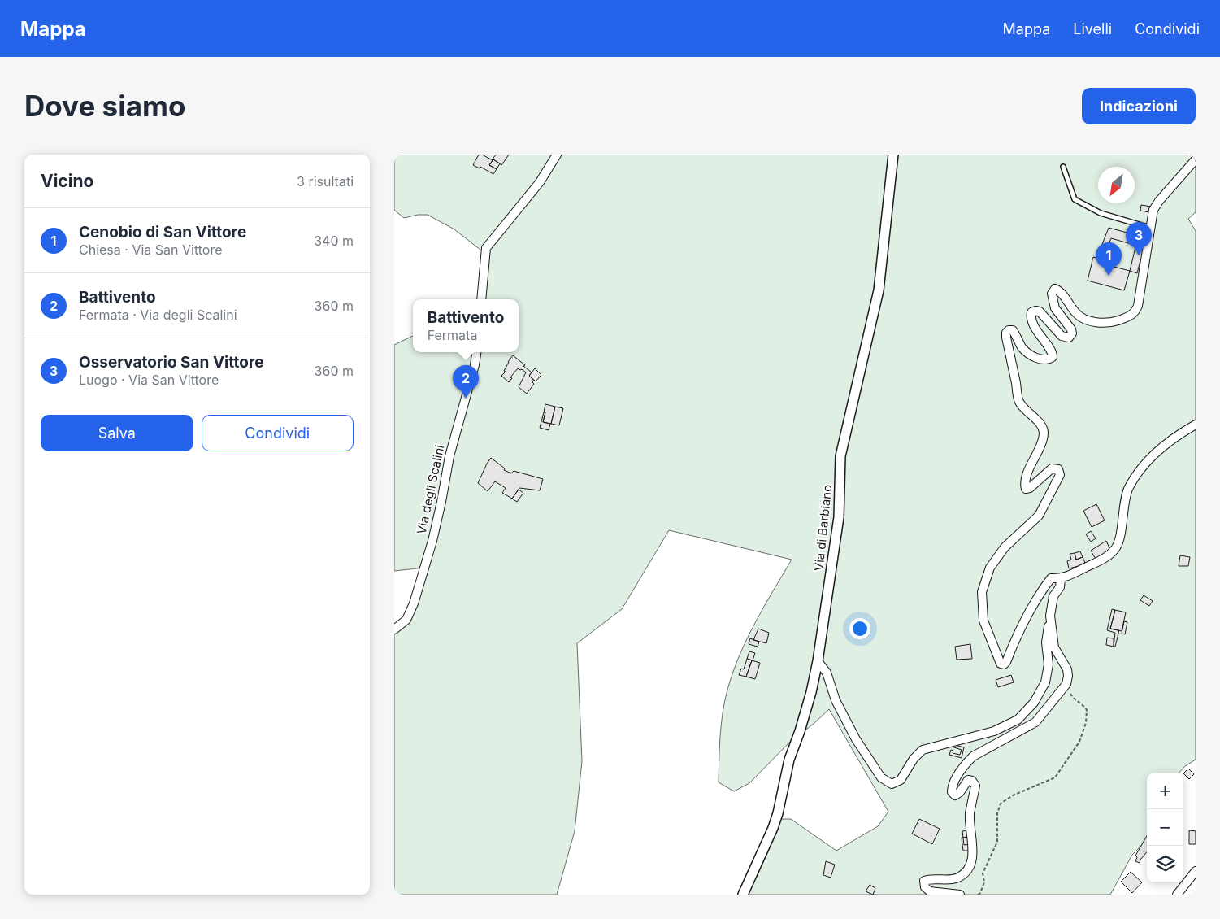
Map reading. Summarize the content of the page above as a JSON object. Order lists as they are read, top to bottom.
{
  "streets": {
    "street": ["Via degli Scalini", "Via di Barbiano"]
  },
  "north": "bottom left",
  "page": {
    "header": "Mappa",
    "nav": ["Mappa", "Livelli", "Condividi"],
    "buttons": [
      "Indicazioni",
      ["Salva", "Condividi"]
    ],
    "title": "Dove siamo",
    "heading": ["Vicino", "3 risultati"],
    "list": [
      {
        "mark": "1",
        "name": "Cenobio di San Vittore",
        "note": "Chiesa · Via San Vittore",
        "value": "340 m"
      },
      {
        "mark": "2",
        "name": "Battivento",
        "note": "Fermata · Via degli Scalini",
        "value": "360 m"
      },
      {
        "mark": "3",
        "name": "Osservatorio San Vittore",
        "note": "Luogo · Via San Vittore",
        "value": "360 m"
      }
    ],
    "pins": ["3", "1", "2"],
    "popup": ["Battivento", "Fermata"],
    "map_buttons": ["+", "−"]
  }
}
